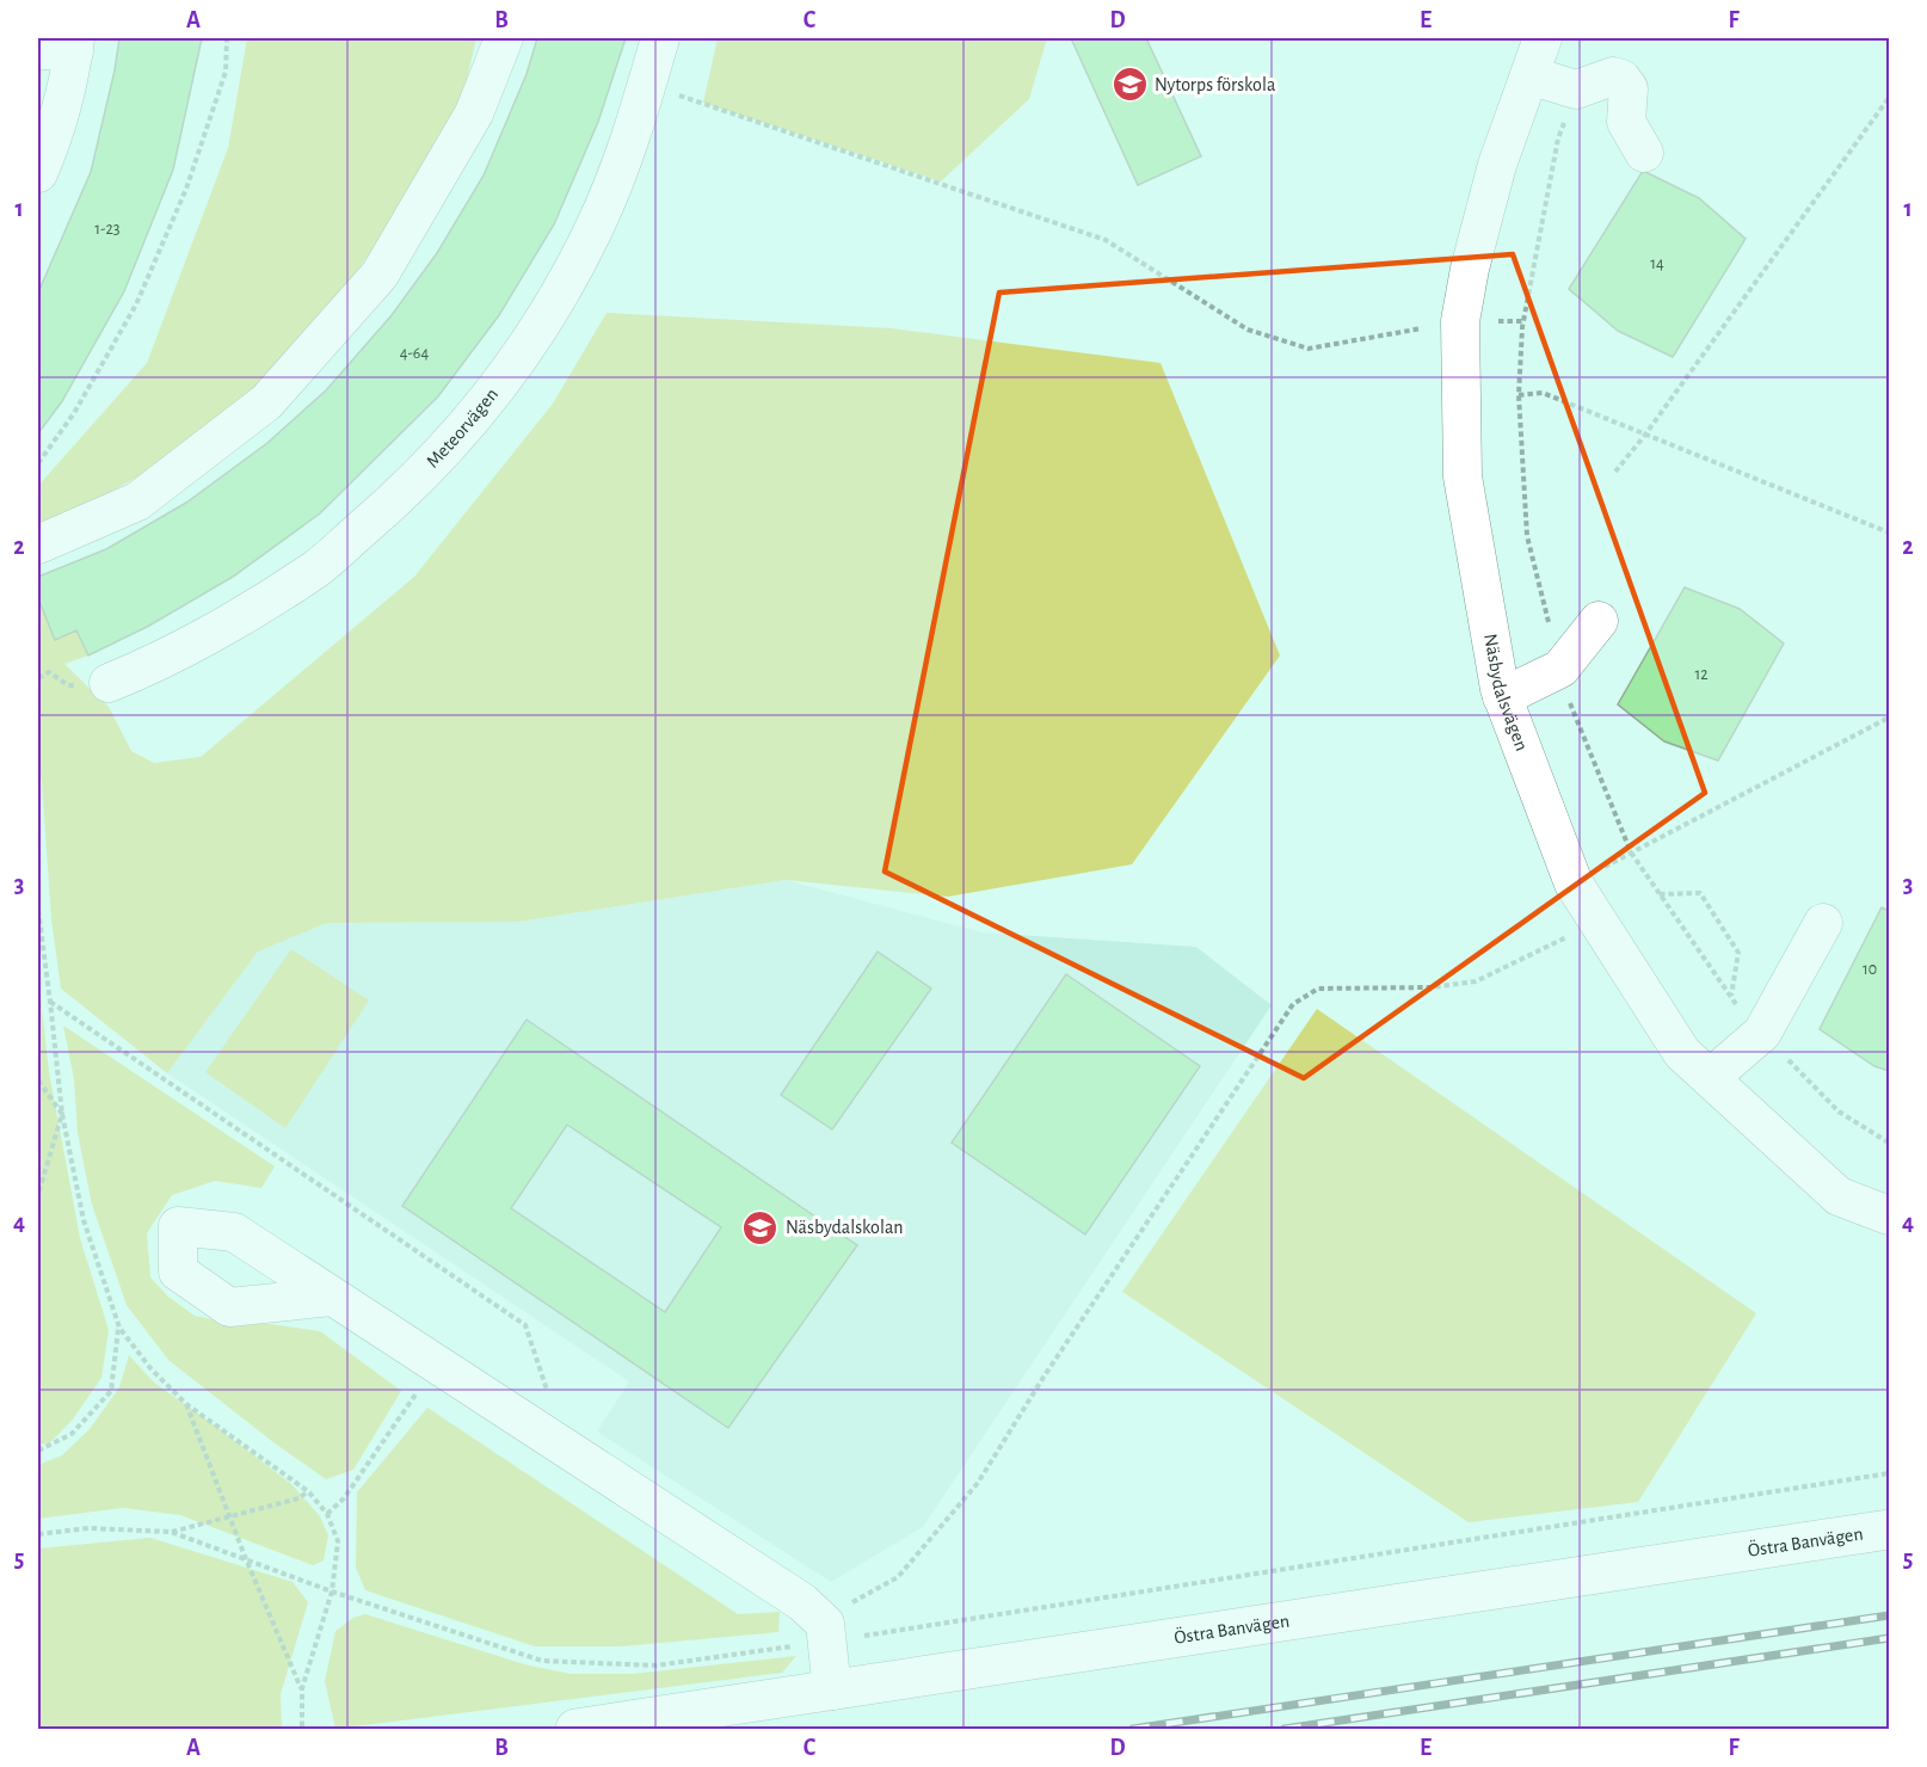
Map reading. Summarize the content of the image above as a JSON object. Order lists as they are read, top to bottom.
{
  "streets": {
    "street": ["Meteorvägen", "Näsbydalsvägen", "Östra Banvägen"]
  },
  "places": {
    "school or university": ["Nytorps förskola", "Näsbydalskolan"]
  },
  "house_numbers": [
    "1-23",
    "14",
    "4-64",
    "12",
    "10"
  ],
  "grid": {
    "columns": [
      "A",
      "B",
      "C",
      "D",
      "E",
      "F"
    ],
    "rows": [
      "1",
      "2",
      "3",
      "4",
      "5"
    ]
  }
}
